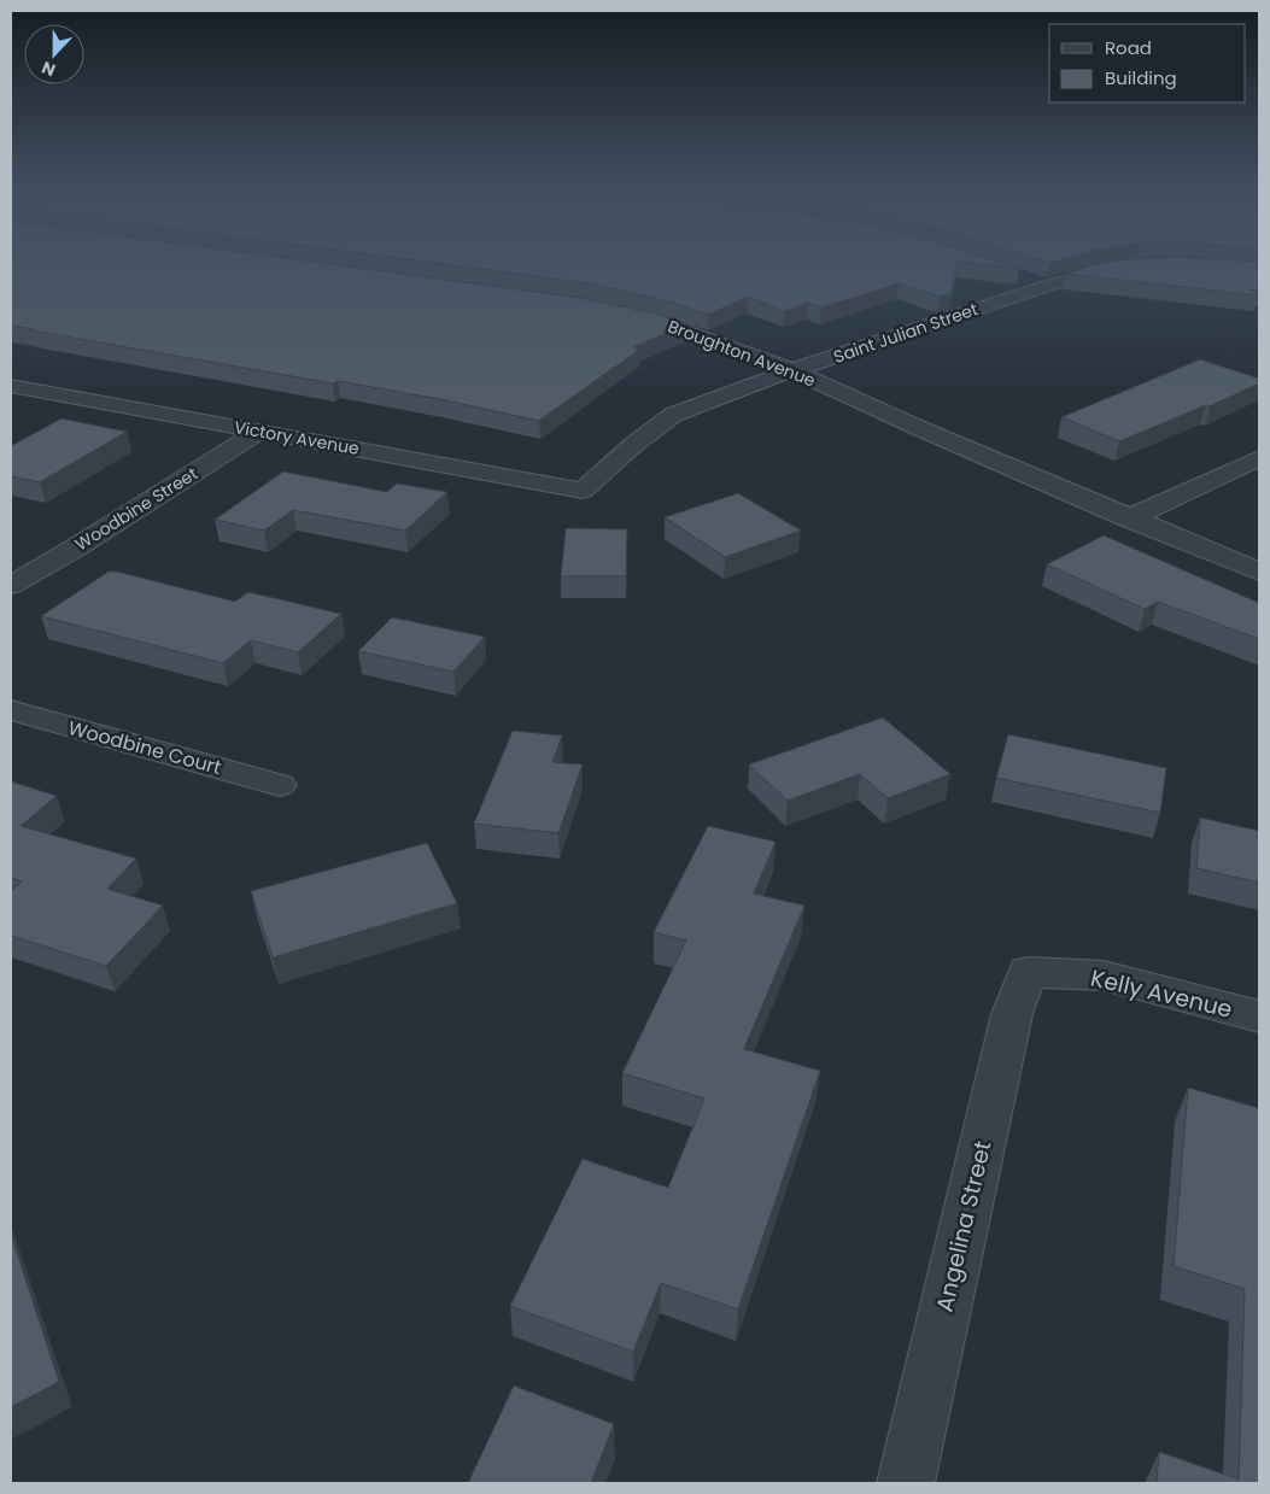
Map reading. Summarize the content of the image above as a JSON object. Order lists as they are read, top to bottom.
{
  "streets": {
    "street": [
      "Saint Julian Street",
      "Broughton Avenue",
      "Victory Avenue",
      "Woodbine Street",
      "Woodbine Court",
      "Kelly Avenue",
      "Angelina Street"
    ]
  },
  "crossings": [
    ["Saint Julian Street", "Broughton Avenue"],
    ["Saint Julian Street", "Victory Avenue"],
    ["Victory Avenue", "Woodbine Street"],
    ["Kelly Avenue", "Angelina Street"]
  ],
  "legend": ["Road", "Building"],
  "north": "bottom"
}
